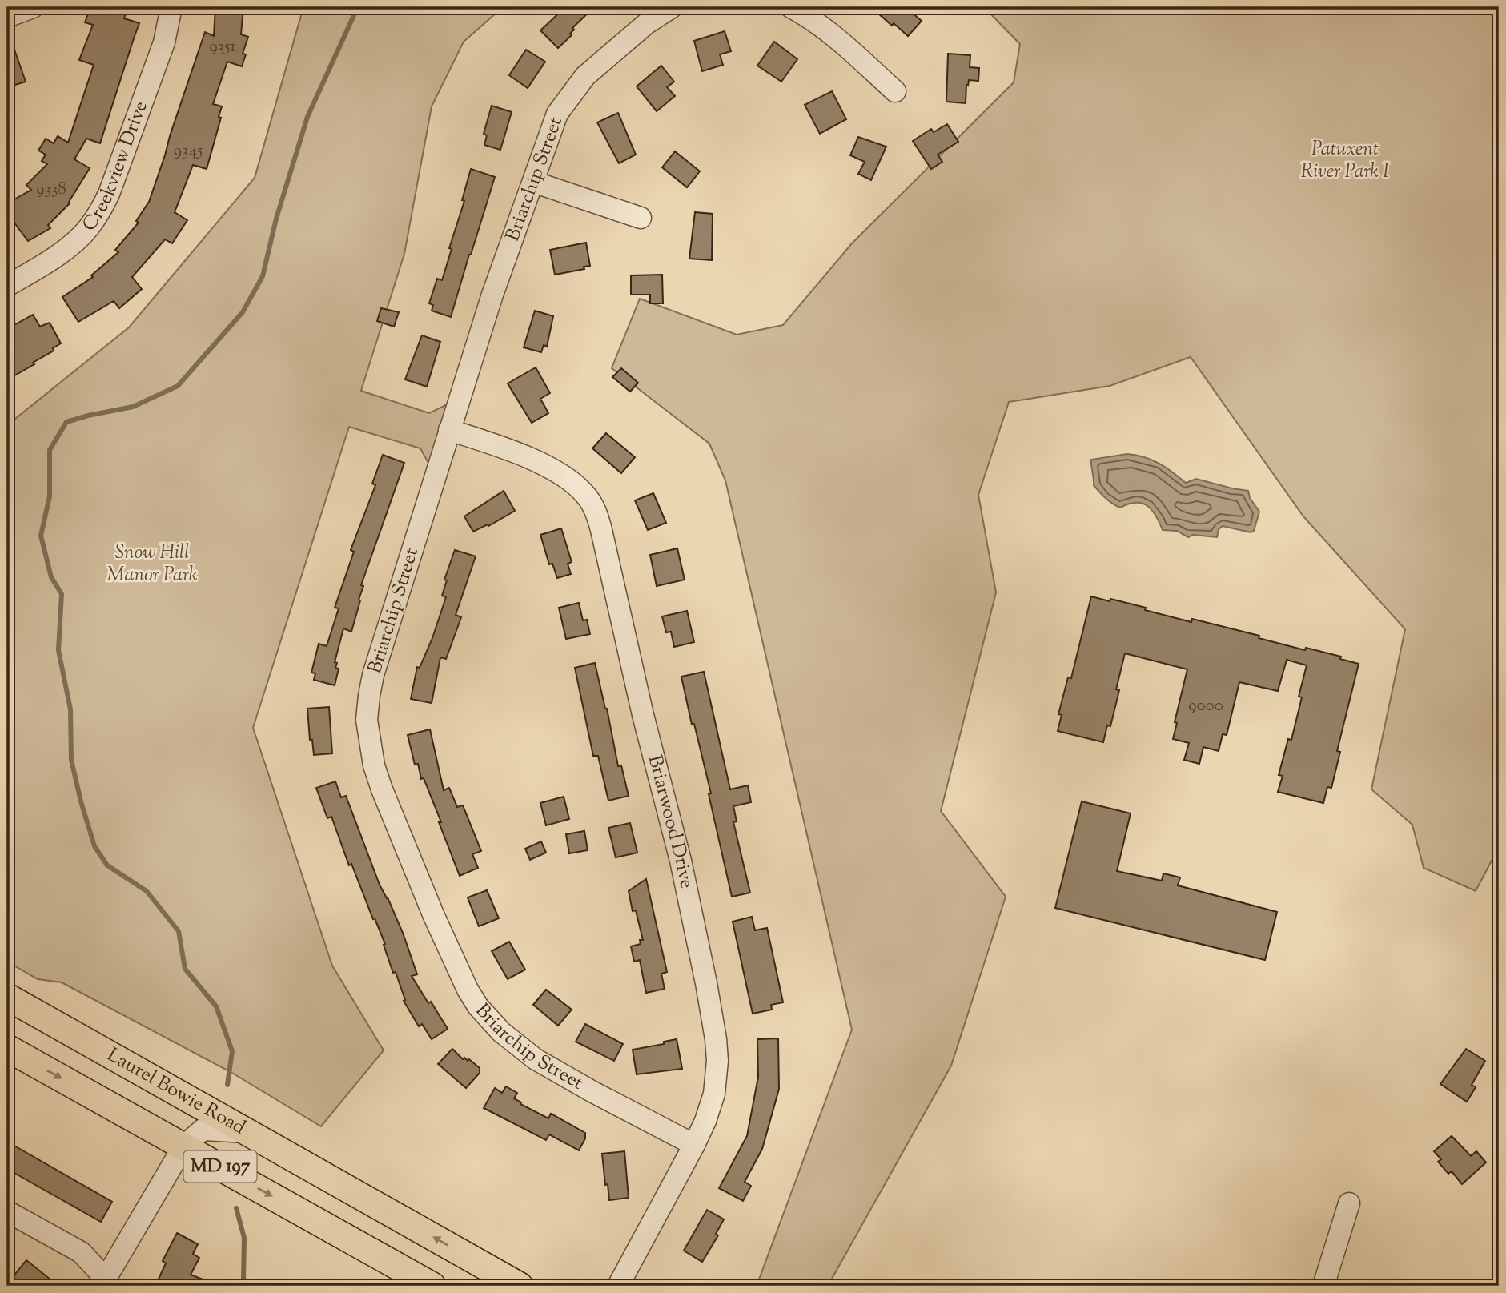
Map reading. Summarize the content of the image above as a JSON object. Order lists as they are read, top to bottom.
{
  "streets": {
    "main road": ["Laurel Bowie Road", "MD 197"],
    "street": ["Creekview Drive", "Briarchip Street", "Briarwood Drive"]
  },
  "crossings": [
    ["Briarchip Street", "Briarwood Drive"]
  ],
  "parks": ["Patuxent River Park I", "Snow Hill Manor Park"],
  "house_numbers": [
    "9351",
    "9345",
    "9338",
    "9000"
  ]
}
